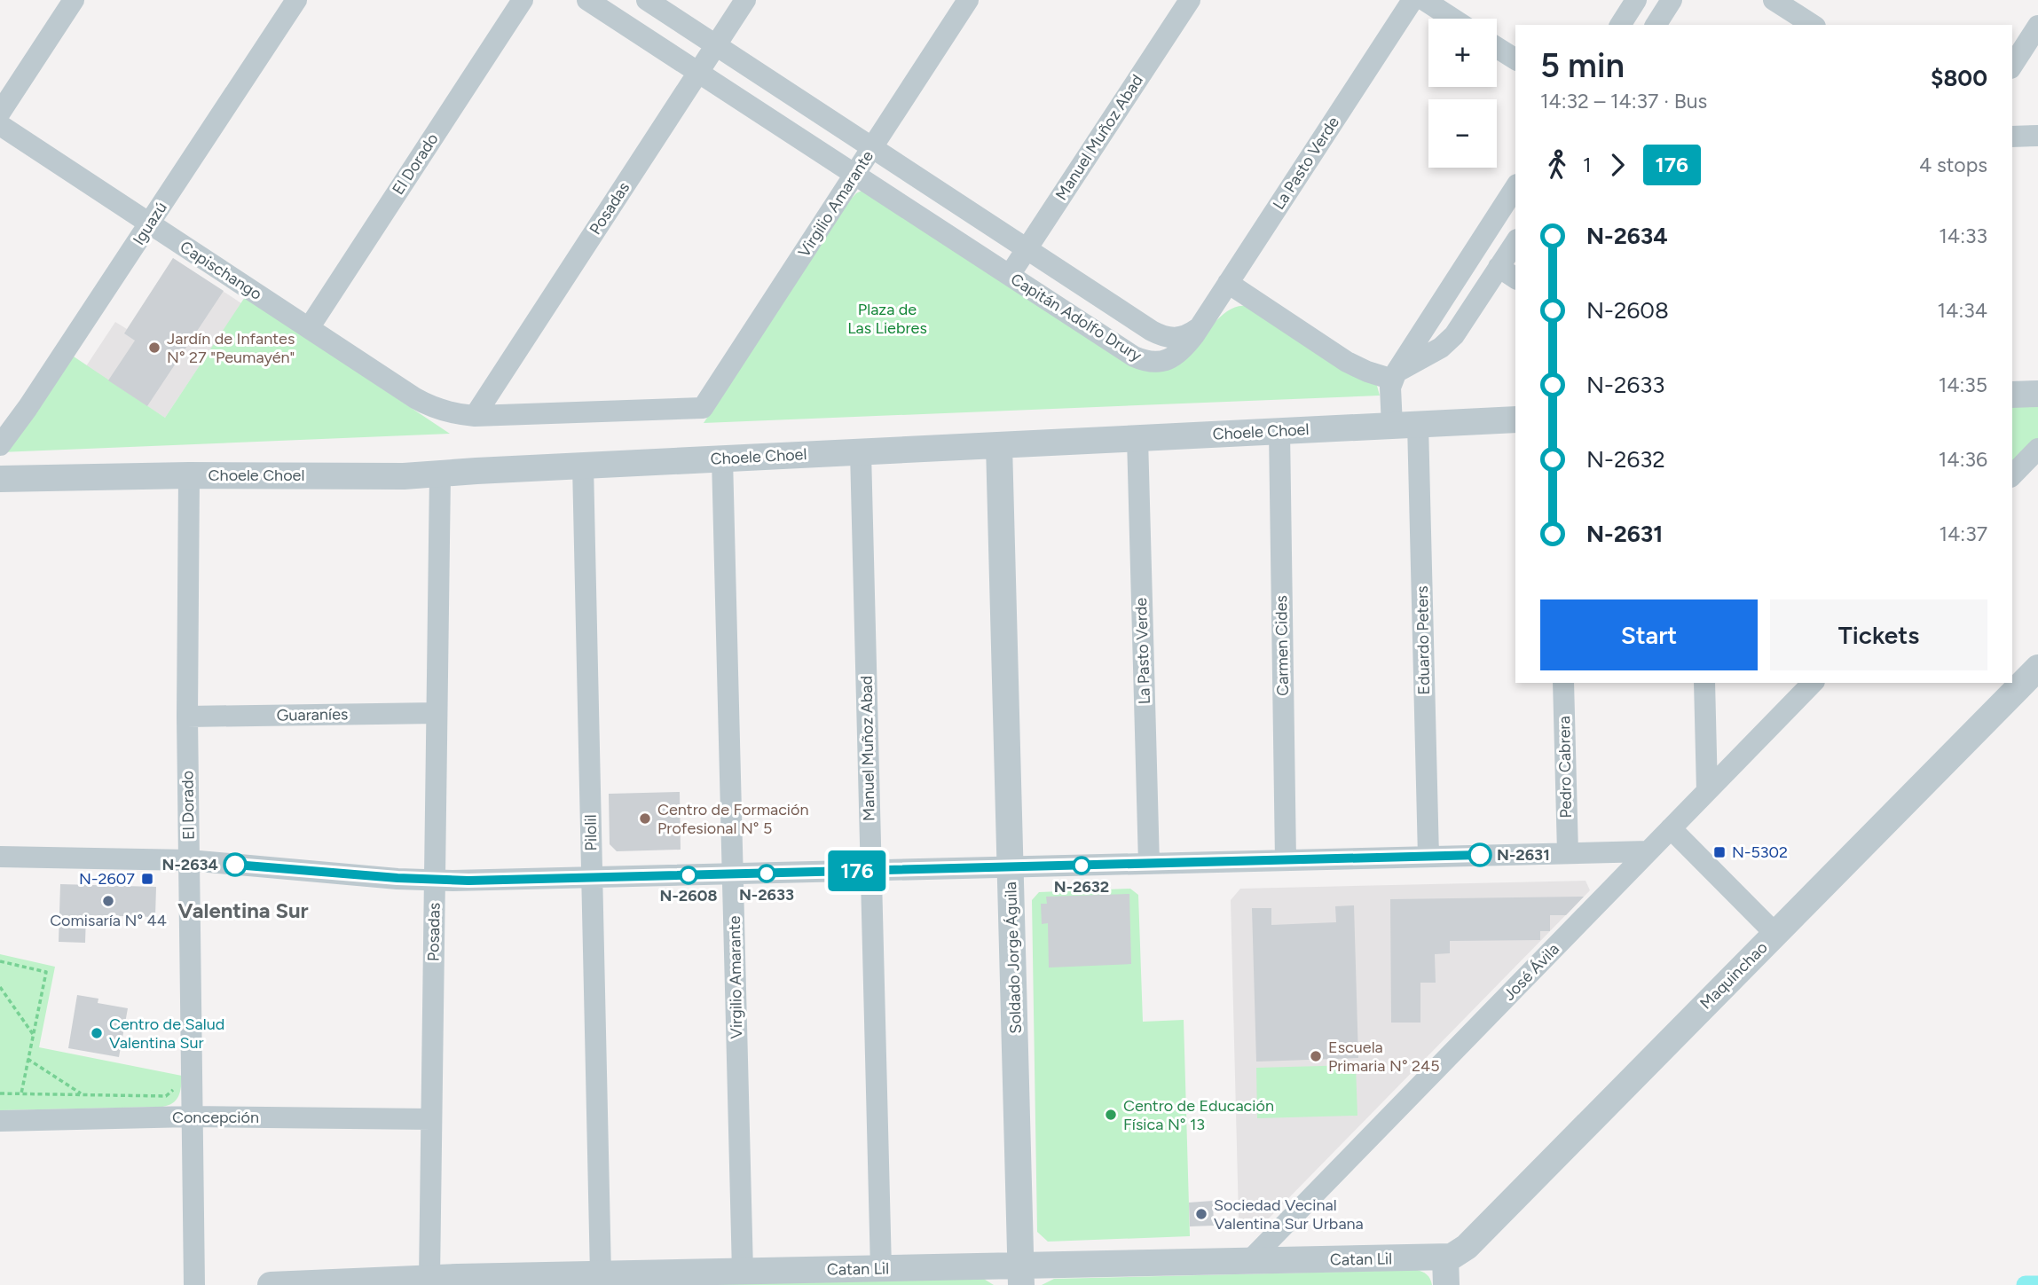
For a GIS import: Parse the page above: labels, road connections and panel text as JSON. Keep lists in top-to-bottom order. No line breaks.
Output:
{"streets":{"street":["Manuel Muñoz Abad","La Pasto Verde","El Dorado","Virgilio Amarante","Posadas","Iguazú","Capischango","Capitán Adolfo Drury","Choele Choel","Eduardo Peters","Carmen Cides","Guaraníes","Pedro Cabrera","Pilolil","Soldado Jorge Águila","José Ávila","Maquinchao","Concepción","Catan Lil"]},"crossings":[["Manuel Muñoz Abad","Capitán Adolfo Drury"],["Manuel Muñoz Abad","Choele Choel"],["Manuel Muñoz Abad","Catan Lil"],["La Pasto Verde","Capitán Adolfo Drury"],["La Pasto Verde","Choele Choel"],["El Dorado","Capischango"],["El Dorado","Choele Choel"],["El Dorado","Guaraníes"],["El Dorado","Concepción"],["Virgilio Amarante","Posadas"],["Virgilio Amarante","Capischango"],["Virgilio Amarante","Capitán Adolfo Drury"],["Virgilio Amarante","Choele Choel"],["Virgilio Amarante","Catan Lil"],["Posadas","Capischango"],["Posadas","Capitán Adolfo Drury"],["Posadas","Choele Choel"],["Posadas","Guaraníes"],["Posadas","Concepción"],["Posadas","Catan Lil"],["Iguazú","Capischango"],["Choele Choel","Eduardo Peters"],["Choele Choel","Carmen Cides"],["Choele Choel","Pilolil"],["Choele Choel","Soldado Jorge Águila"],["Pilolil","Catan Lil"],["Soldado Jorge Águila","Catan Lil"],["José Ávila","Catan Lil"],["Maquinchao","Catan Lil"]],"districts":["Valentina Sur"],"parks":["Plaza de Las Liebres"],"places":{"other":["Jardín de Infantes N° 27 \"Peumayén\"","Centro de Formación Profesional N° 5","N-2631","N-2634","N-2632","N-2633","N-2608","Comisaría N° 44","Centro de Salud Valentina Sur","Escuela Primaria N° 245","Centro de Educación Física N° 13","Sociedad Vecinal Valentina Sur Urbana"],"transit":["N-5302","N-2607"]},"lines":["bus line 176"],"page":{"on_map":"176","map_buttons":["+","−"],"heading":["5 min","14:32 – 14:37 · Bus","$800"],"legs":["1","176","4 stops"],"list":[{"name":"N-2634","value":"14:33"},{"name":"N-2608","value":"14:34"},{"name":"N-2633","value":"14:35"},{"name":"N-2632","value":"14:36"},{"name":"N-2631","value":"14:37"}],"buttons":["Start","Tickets"]}}
